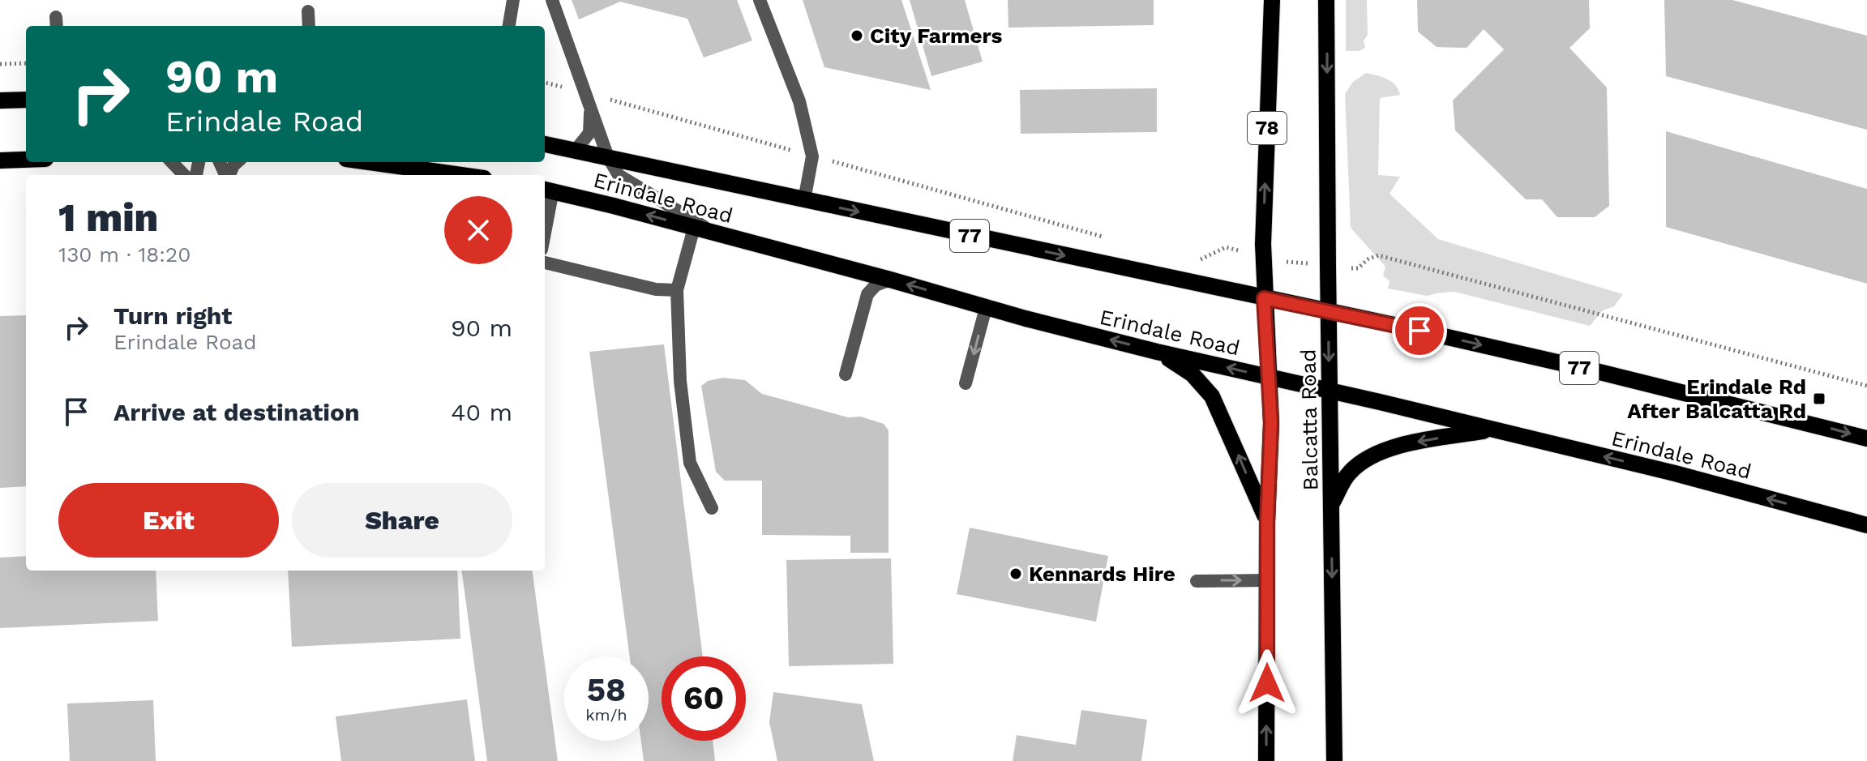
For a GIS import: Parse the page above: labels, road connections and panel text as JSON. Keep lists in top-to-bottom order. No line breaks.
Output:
{"streets":{"main road":["78","Erindale Road","77","Balcatta Road"]},"crossings":[["Erindale Road","Balcatta Road"]],"places":{"other":["City Farmers","Kennards Hire"],"transit":["Erindale Rd After Balcatta Rd"]},"page":{"turn":["90 m","Erindale Road"],"heading":["1 min","130 m · 18:20"],"list":[{"name":"Turn right","note":"Erindale Road","value":"90 m"},{"name":"Arrive at destination","value":"40 m"}],"buttons":["Exit","Share"],"speed":"58 km/h","limit":"60"}}
